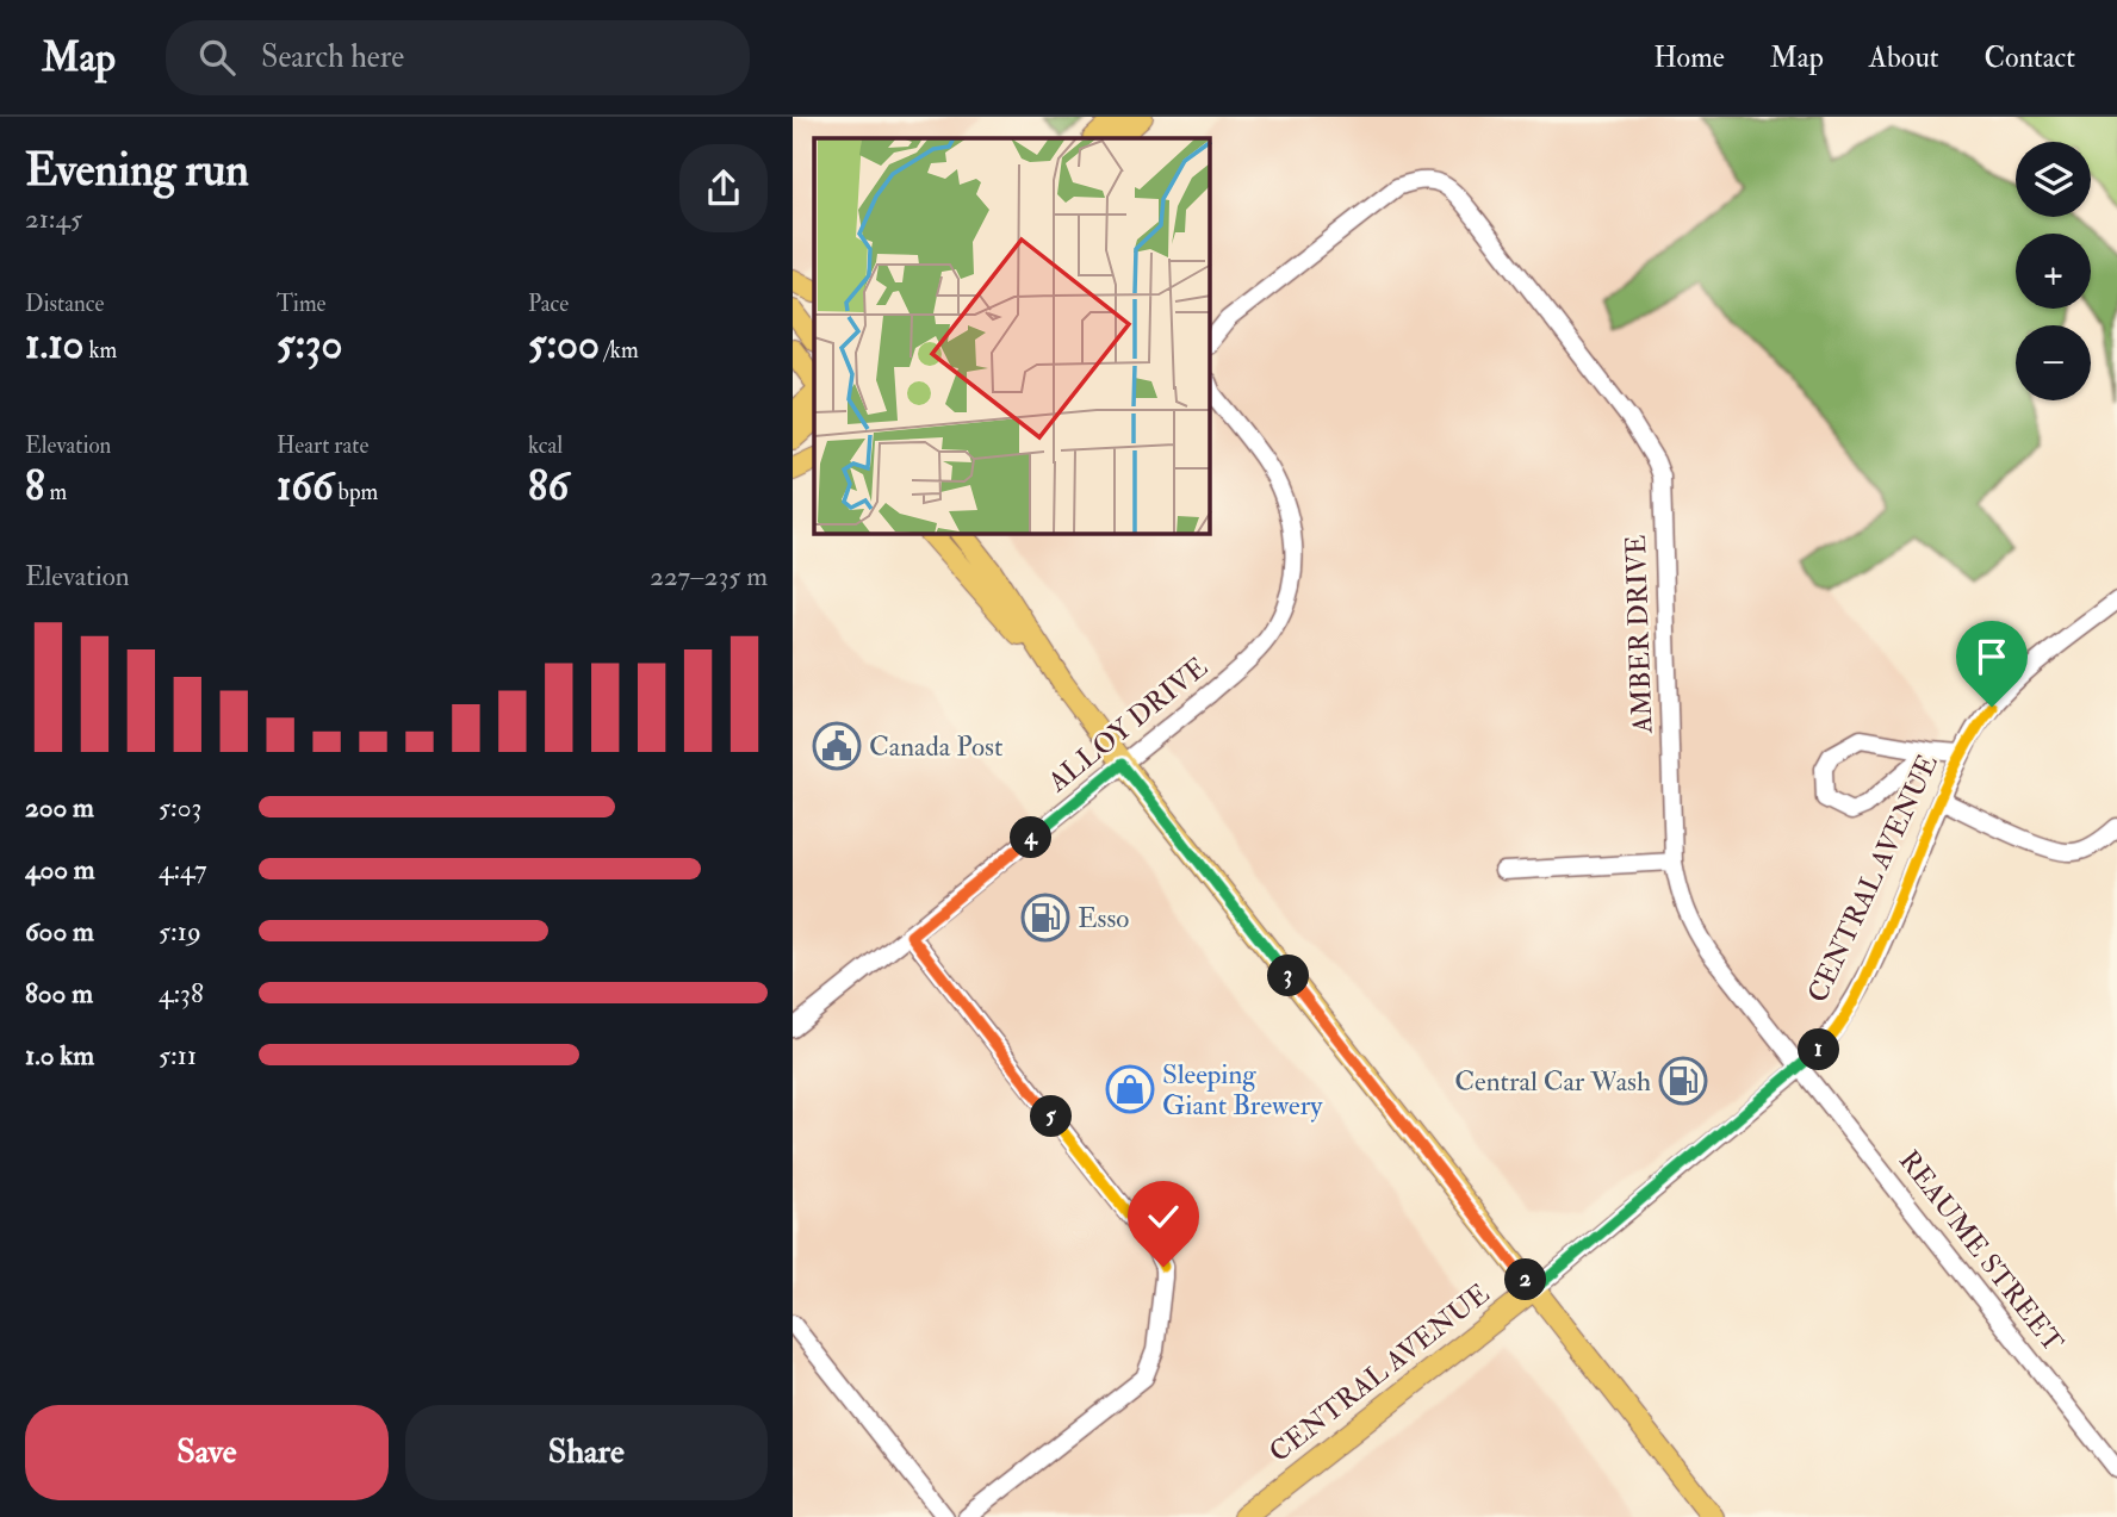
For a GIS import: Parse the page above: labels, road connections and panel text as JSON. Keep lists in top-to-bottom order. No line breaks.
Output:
{"streets":{"main road":["CENTRAL AVENUE"],"street":["AMBER DRIVE","ALLOY DRIVE","REAUME STREET"]},"crossings":[["AMBER DRIVE","CENTRAL AVENUE"],["AMBER DRIVE","REAUME STREET"],["CENTRAL AVENUE","REAUME STREET"]],"places":{"public building":["Canada Post"],"fuel station":["Esso","Central Car Wash"],"shop":["Sleeping Giant Brewery"]},"page":{"header":"Map","search":"Search here","nav":["Home","Map","About","Contact"],"heading":["Evening run","21:45"],"map_buttons":["+","−"],"stats":[["Distance","1.10 km"],["Time","5:30"],["Pace","5:00 /km"],["Elevation","8 m"],["Heart rate","166 bpm"],["kcal","86"]],"chart":["Elevation","227–235 m"],"list":[{"name":"200 m","note":"5:03"},{"name":"400 m","note":"4:47"},{"name":"600 m","note":"5:19"},{"name":"800 m","note":"4:38"},{"name":"1.0 km","note":"5:11"}],"pins":["4","3","1","5","2"],"buttons":["Save","Share"]}}
